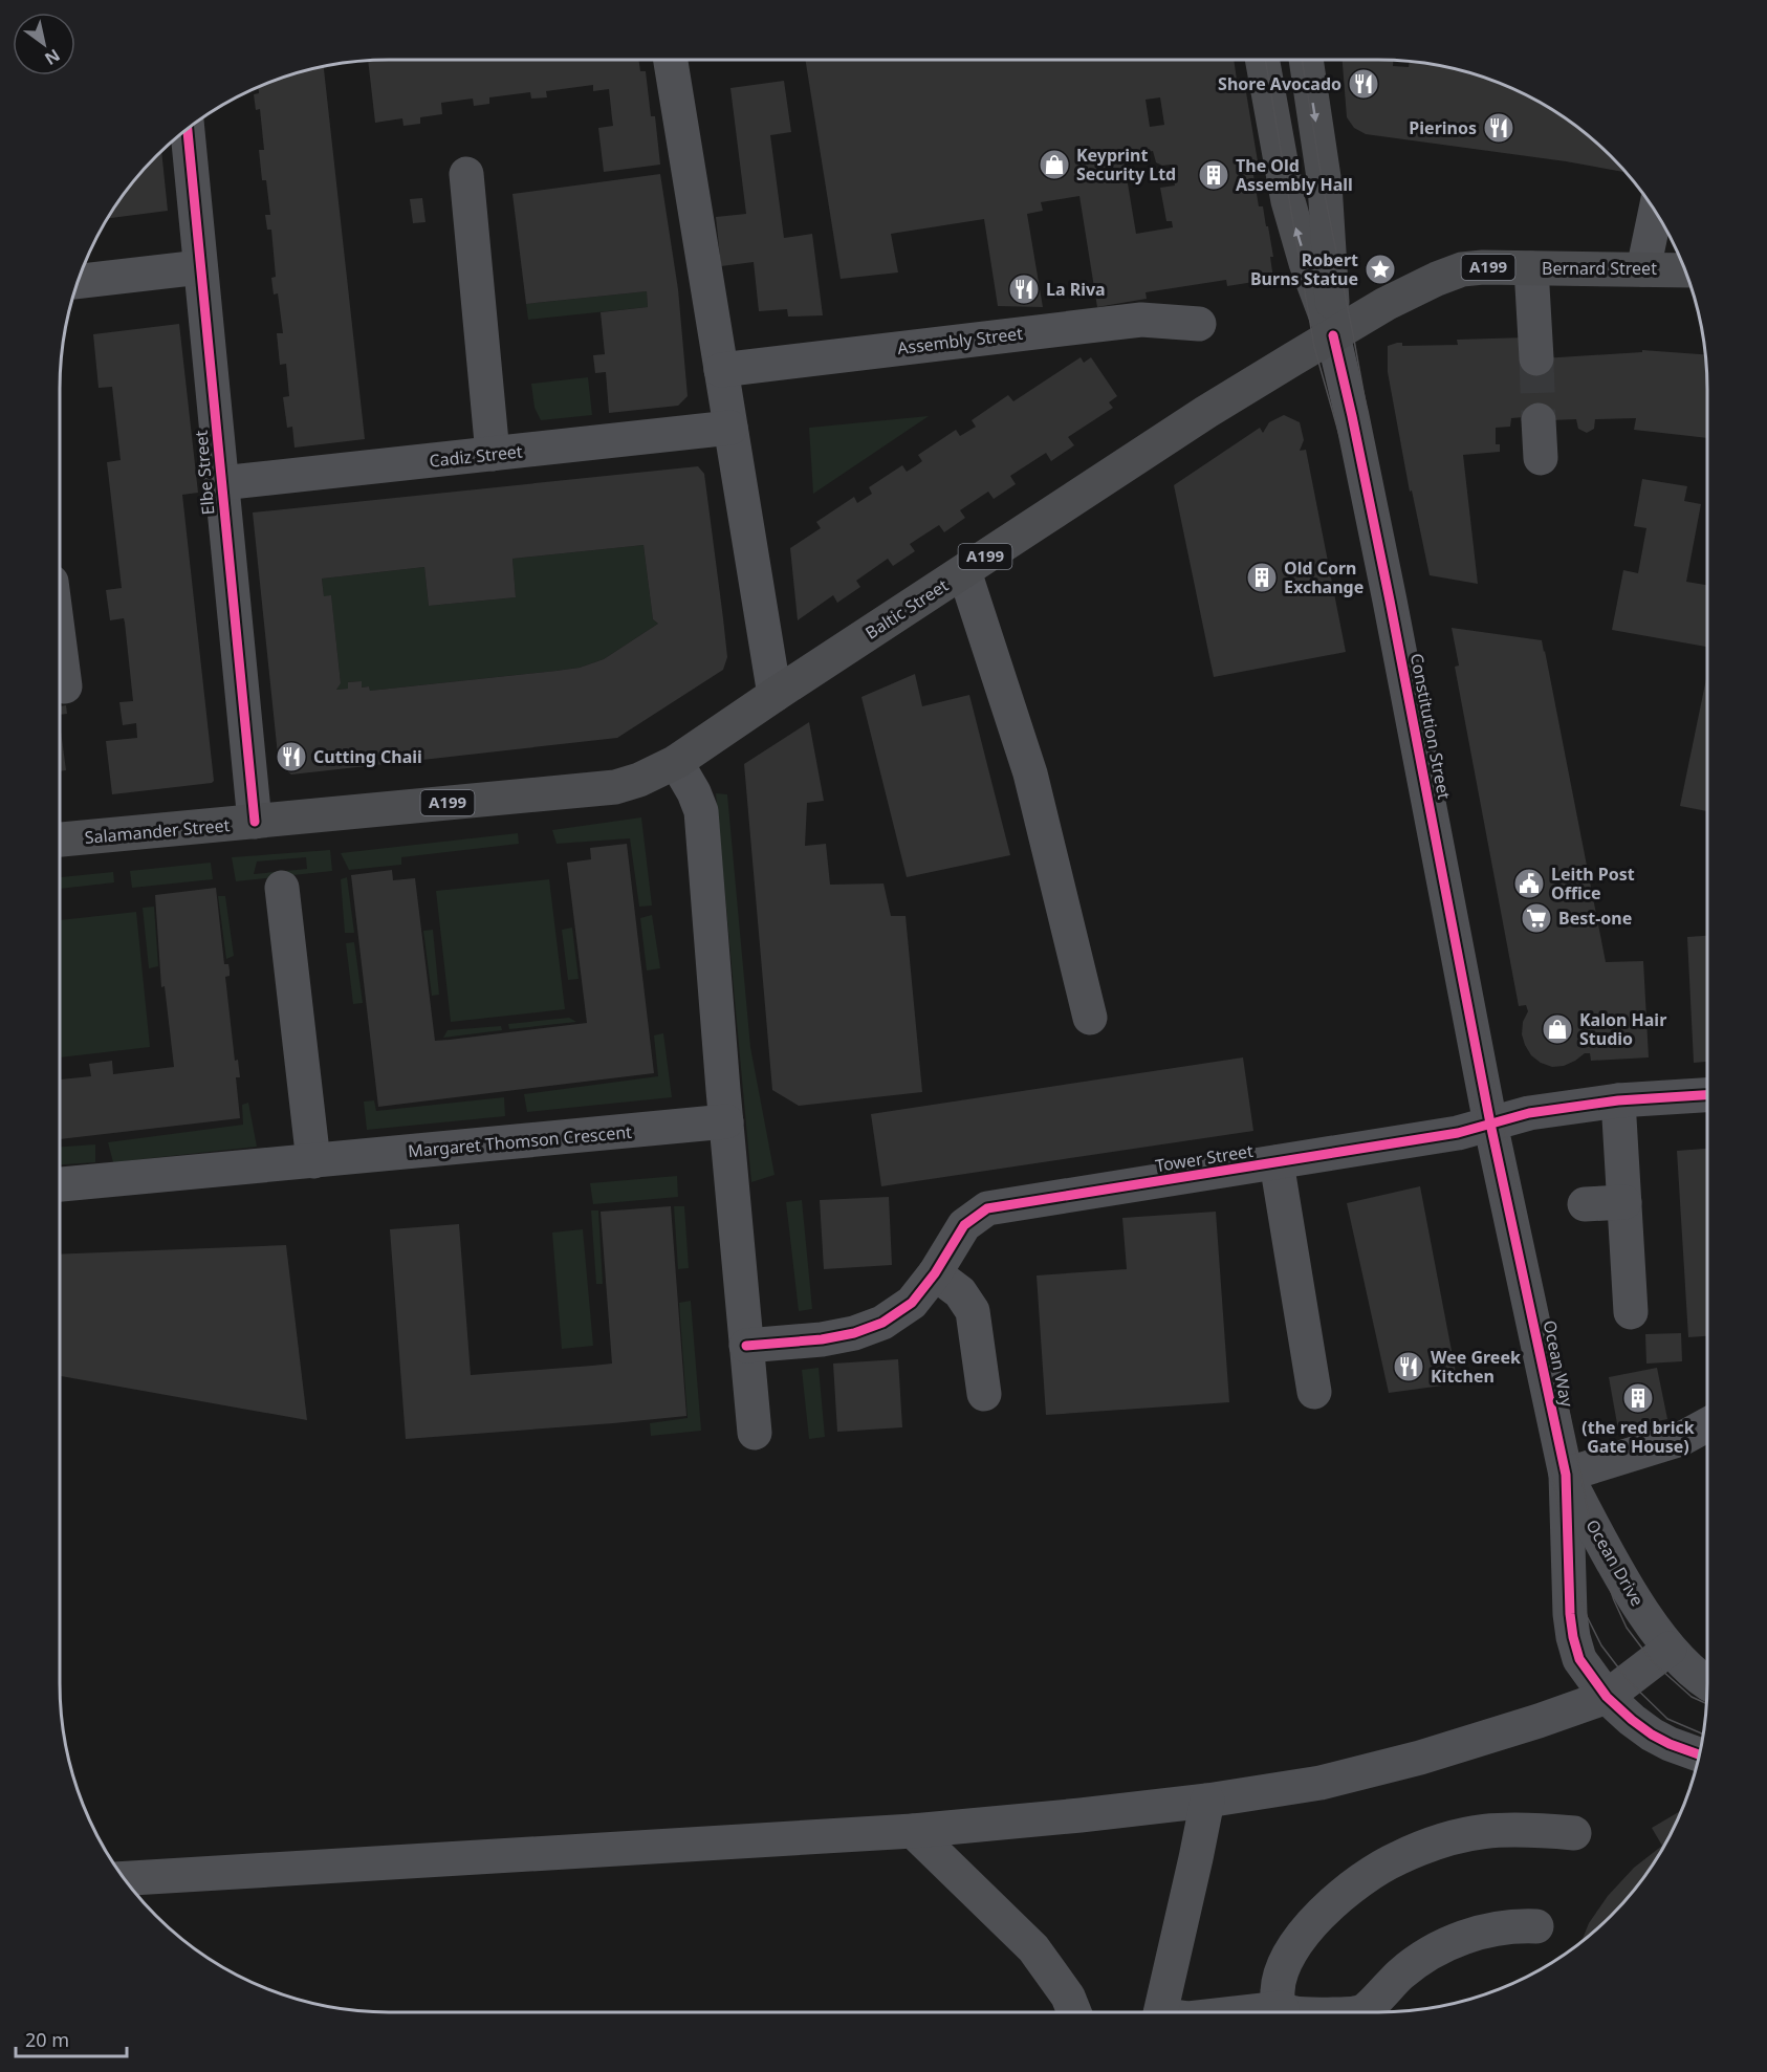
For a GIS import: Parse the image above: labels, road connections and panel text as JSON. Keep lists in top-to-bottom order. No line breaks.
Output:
{"streets":{"main road":["A199","Bernard Street","Baltic Street","Constitution Street","Salamander Street"],"street":["Assembly Street","Cadiz Street","Elbe Street","Margaret Thomson Crescent","Tower Street","Ocean Way","Ocean Drive"]},"crossings":[["Bernard Street","Baltic Street"],["Bernard Street","Constitution Street"],["Cadiz Street","Elbe Street"],["Elbe Street","Salamander Street"],["Baltic Street","Constitution Street"],["Baltic Street","Salamander Street"],["Constitution Street","Tower Street"],["Constitution Street","Ocean Way"],["Tower Street","Ocean Way"],["Ocean Way","Ocean Drive"]],"places":{"restaurant":["Shore Avocado","Pierinos","La Riva","Cutting Chaii","Wee Greek Kitchen"],"shop":["Keyprint Security Ltd","Kalon Hair Studio"],"building":["The Old Assembly Hall","Old Corn Exchange","(the red brick Gate House)"],"place":["Robert Burns Statue"],"public building":["Leith Post Office"],"supermarket":["Best-one"]},"scale_bar":"20 m","north":"bottom right"}
